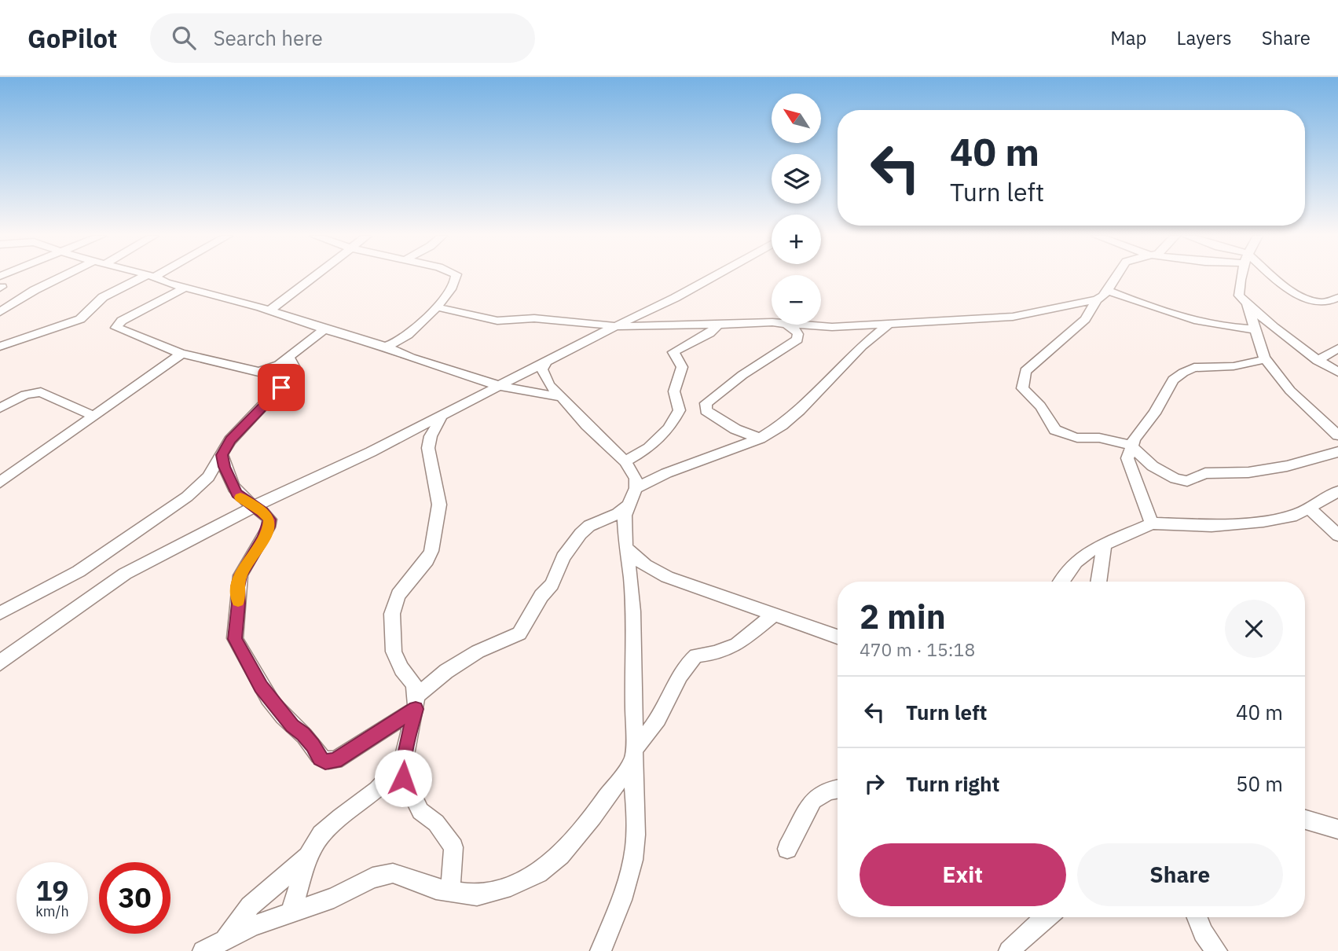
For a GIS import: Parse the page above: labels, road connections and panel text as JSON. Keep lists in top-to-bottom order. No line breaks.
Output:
{"north":"top left","page":{"header":"GoPilot","search":"Search here","nav":["Map","Layers","Share"],"map_buttons":["+","−"],"turn":["40 m","Turn left"],"heading":["2 min","470 m · 15:18"],"list":[{"name":"Turn left","value":"40 m"},{"name":"Turn right","value":"50 m"}],"buttons":["Exit","Share"],"speed":"19 km/h","limit":"30"}}
